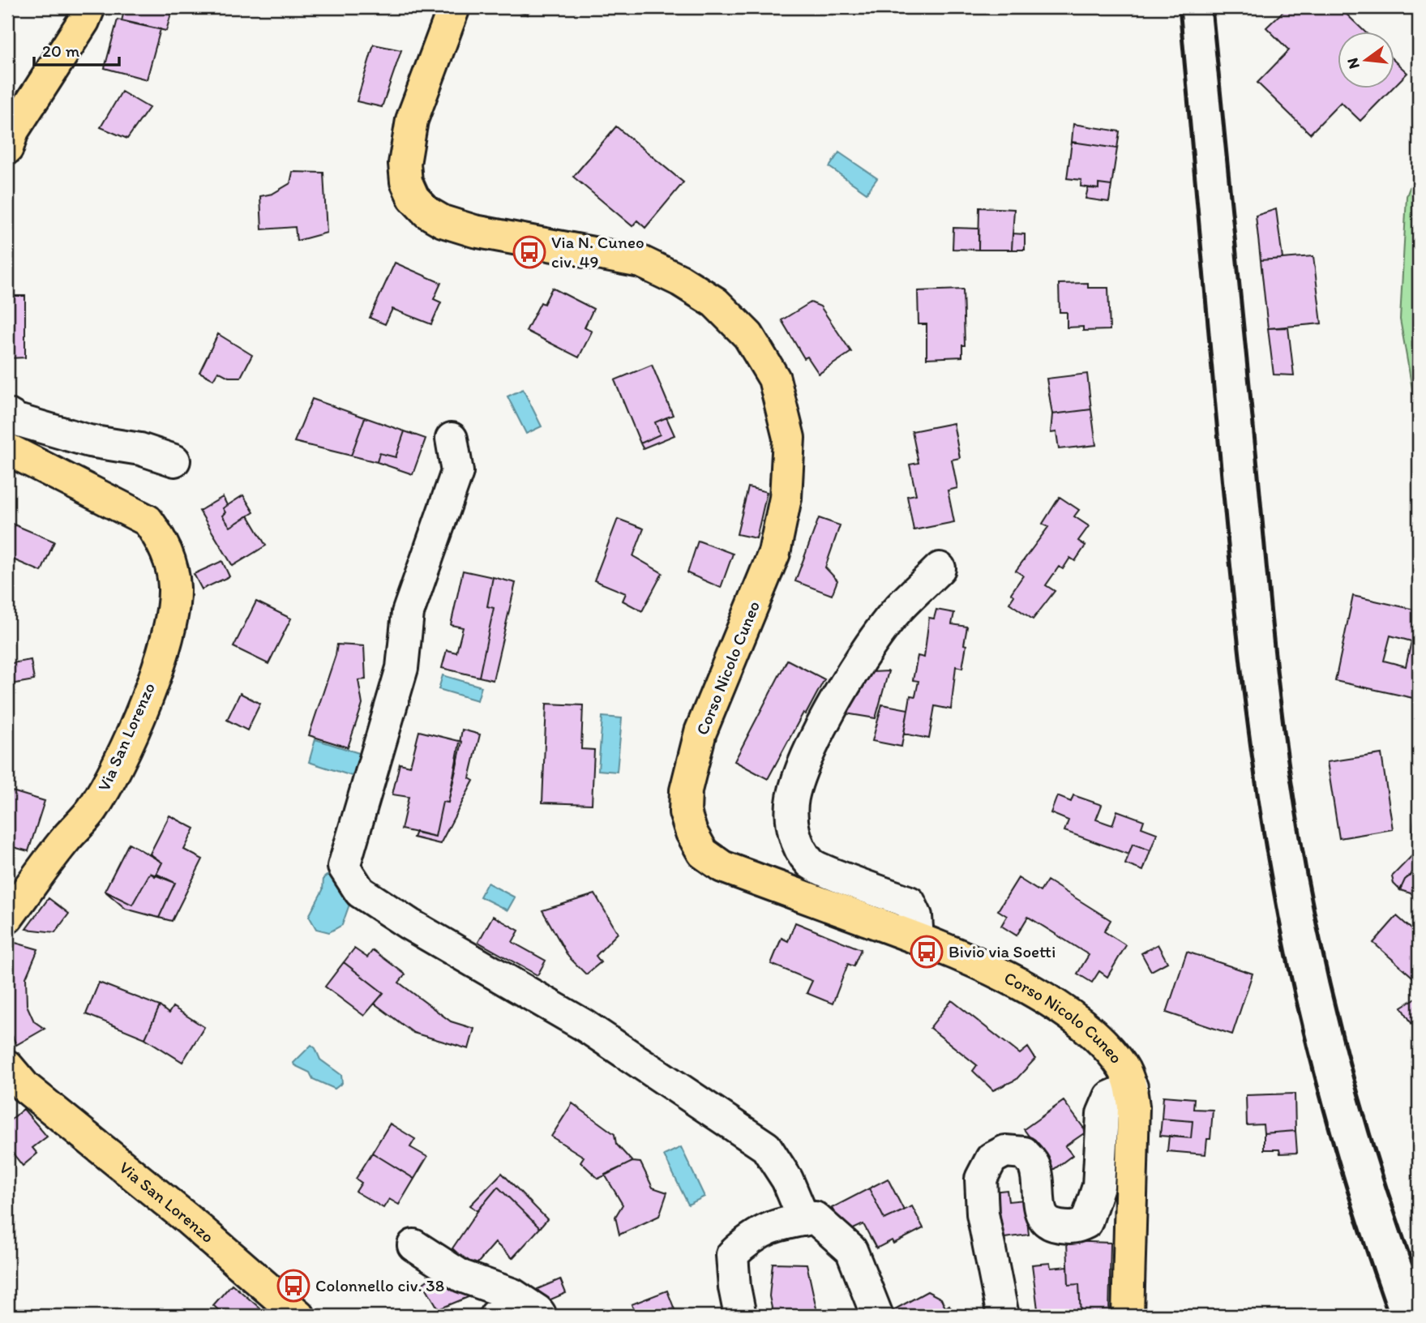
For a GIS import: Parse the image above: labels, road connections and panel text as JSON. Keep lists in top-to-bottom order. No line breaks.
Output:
{"streets":{"main road":["Corso Nicolo Cuneo","Via San Lorenzo"]},"places":{"bus stop":["Via N. Cuneo civ. 49","Bivio via Soetti","Colonnello civ. 38"]},"scale_bar":"20 m","north":"left"}
